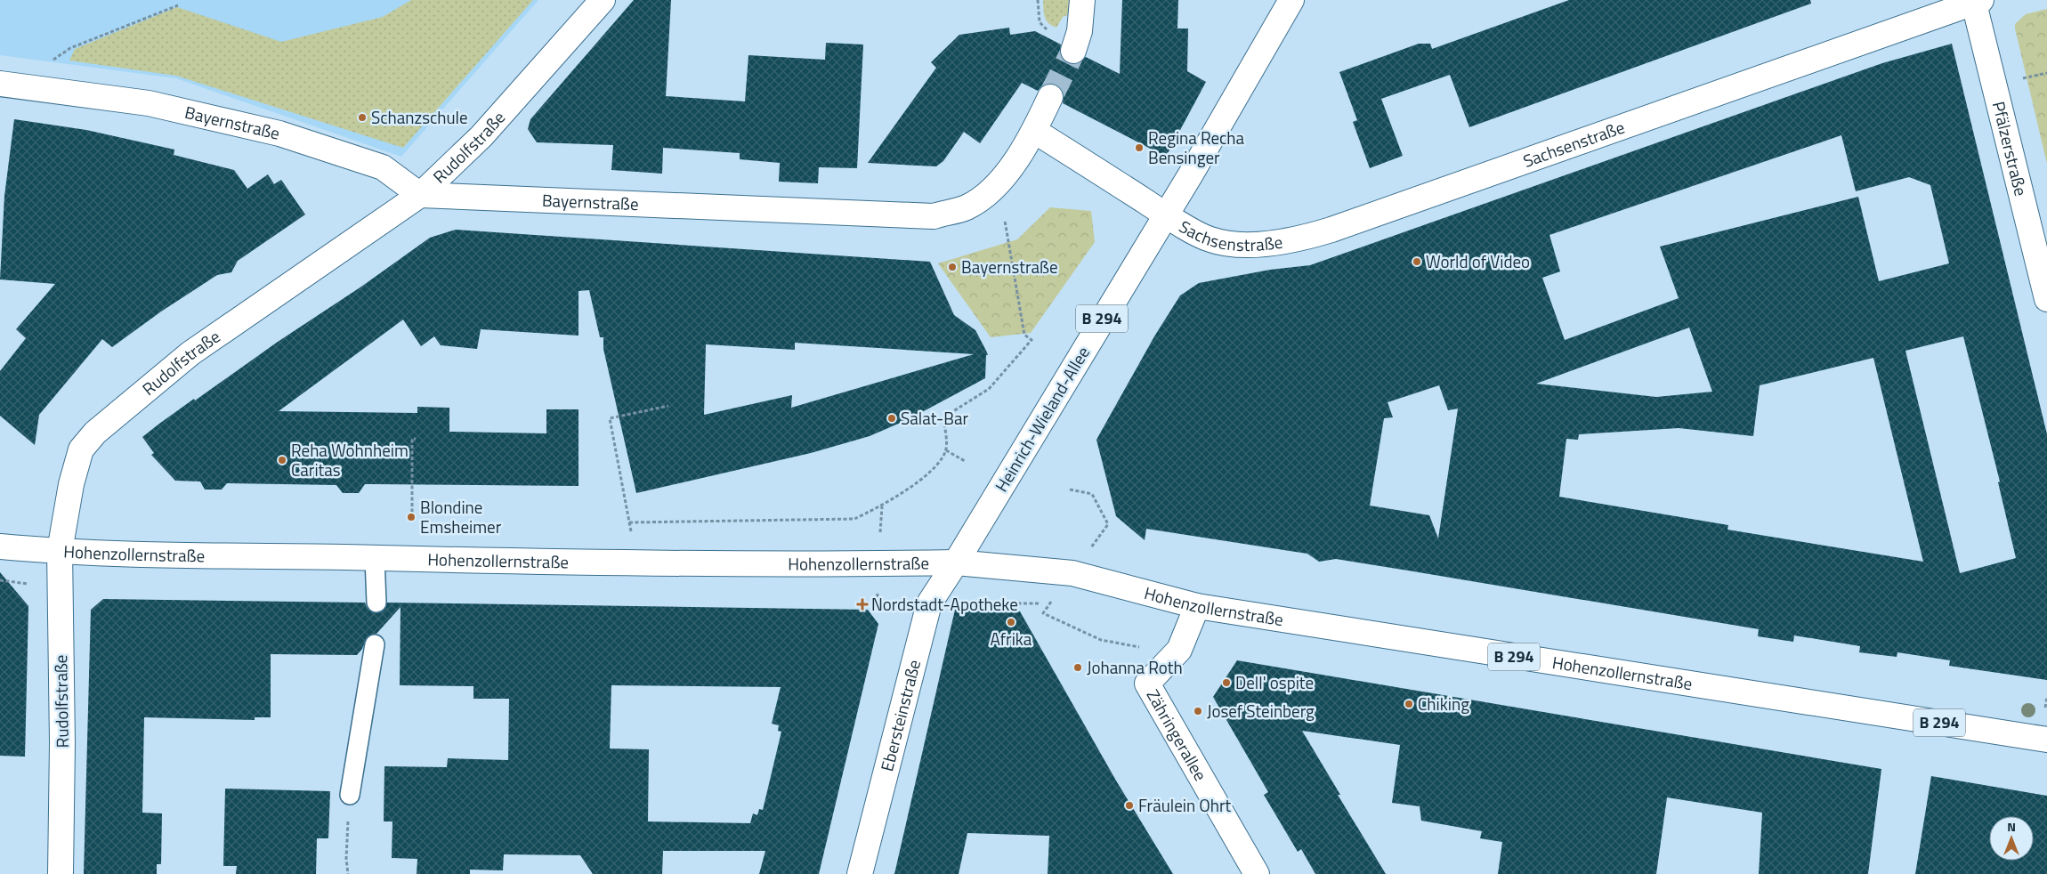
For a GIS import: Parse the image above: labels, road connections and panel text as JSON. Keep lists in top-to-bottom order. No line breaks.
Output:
{"streets":{"street":["Bayernstraße","Sachsenstraße","Rudolfstraße","Pfälzerstraße","B 294","Heinrich-Wieland-Allee","Hohenzollernstraße","Ebersteinstraße","Zähringerallee"]},"crossings":[["Bayernstraße","Rudolfstraße"],["Sachsenstraße","Pfälzerstraße"],["Sachsenstraße","Heinrich-Wieland-Allee"],["Rudolfstraße","Hohenzollernstraße"],["Heinrich-Wieland-Allee","Hohenzollernstraße"],["Heinrich-Wieland-Allee","Ebersteinstraße"],["Hohenzollernstraße","Ebersteinstraße"],["Hohenzollernstraße","Zähringerallee"]],"places":{"other":["Schanzschule","Regina Recha Bensinger","World of Video","Bayernstraße","Salat-Bar","Reha Wohnheim Caritas","Blondine Emsheimer","Afrika","Johanna Roth","Dell' ospite","Chiking","Josef Steinberg","Fräulein Ohrt"],"health":["Nordstadt-Apotheke"]},"north":"top"}
